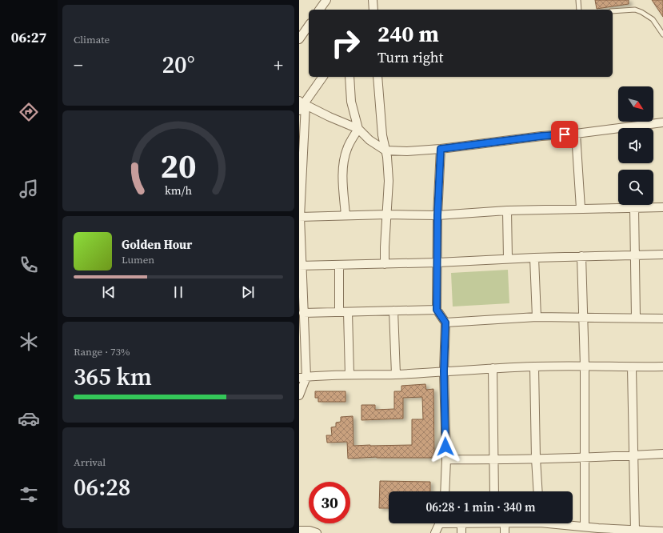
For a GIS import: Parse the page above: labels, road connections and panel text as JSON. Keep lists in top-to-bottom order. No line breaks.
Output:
{"north":"bottom right","page":{"tabs":"06:27","tile":["Climate",["Range · 73%","365 km"],["Arrival","06:28"]],"turn":["240 m","Turn right"],"heat":["−","20°","+"],"song":["Golden Hour","Lumen"],"limit":"30","trip":"06:28 · 1 min · 340 m","gauge":["20","km/h"]}}
